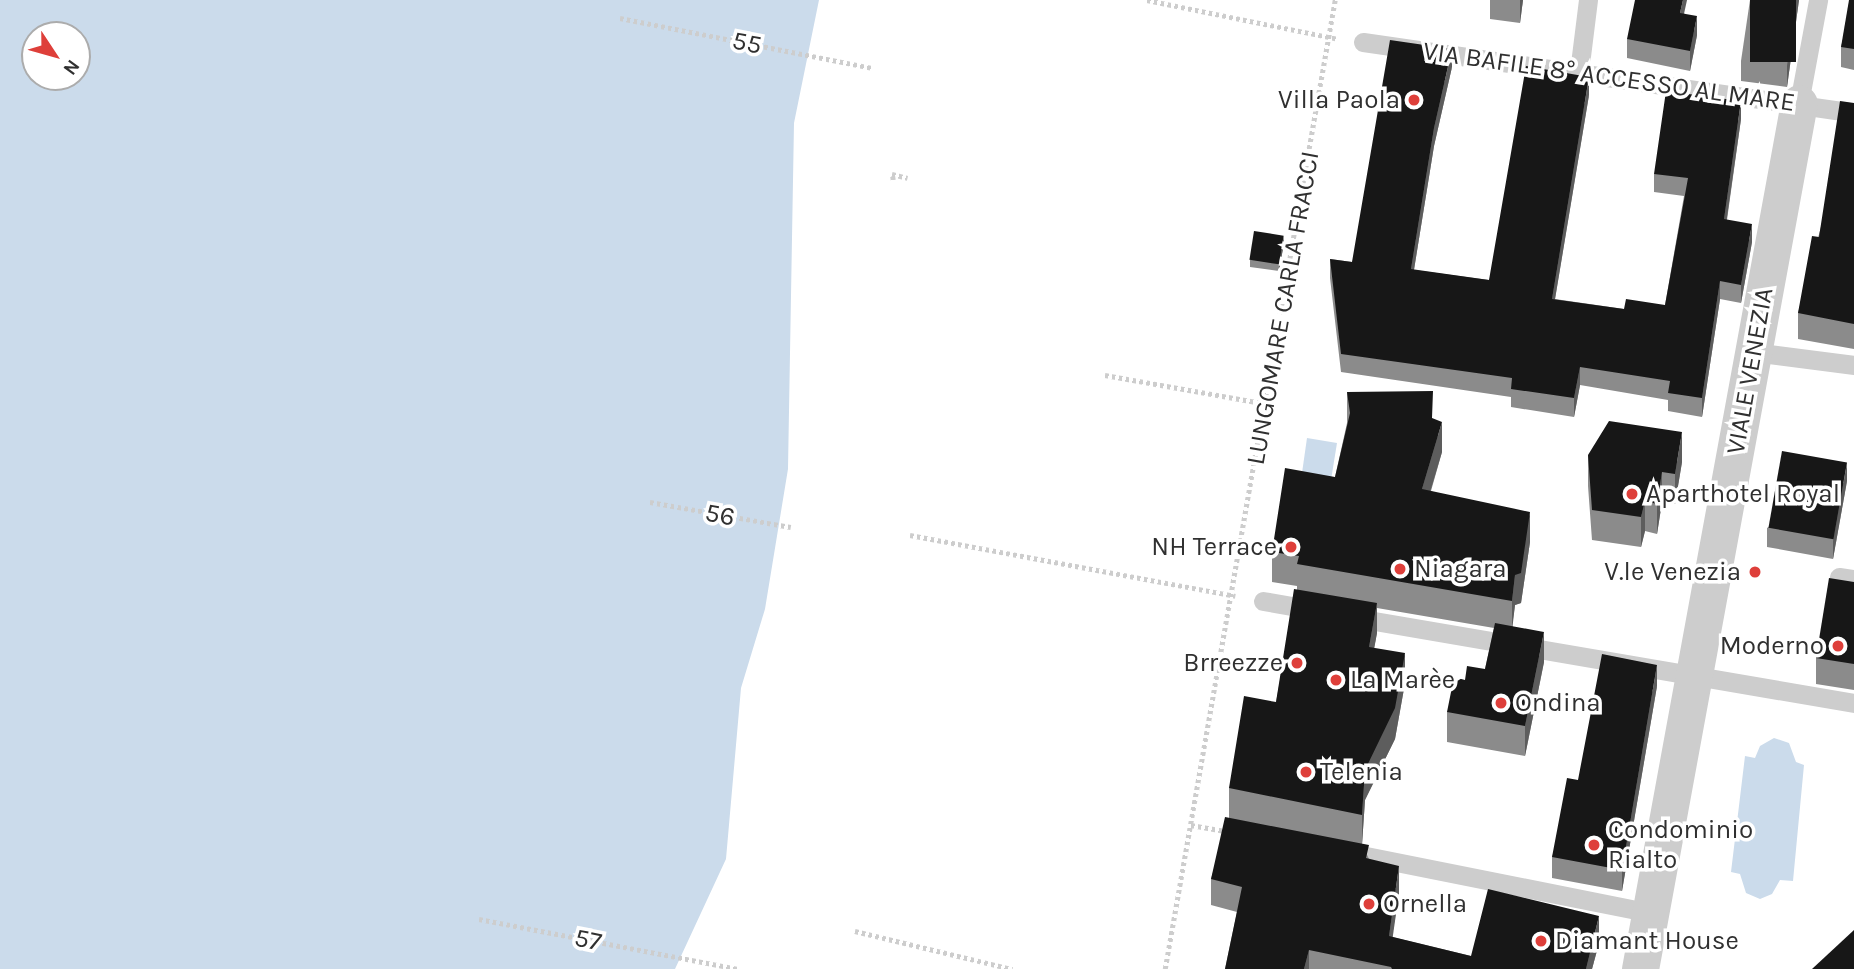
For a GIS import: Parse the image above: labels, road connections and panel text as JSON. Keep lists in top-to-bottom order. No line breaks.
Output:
{"streets":{"street":["VIALE VENEZIA"],"lane":["VIA BAFILE 8° ACCESSO AL MARE"],"path":["55","LUNGOMARE CARLA FRACCI","56","57"]},"crossings":[["VIA BAFILE 8° ACCESSO AL MARE","VIALE VENEZIA"]],"places":["Villa Paola","Aparthotel Royal","NH Terrace","Niagara","V.le Venezia","Moderno","Brreezze","La Marèe","Ondina","Telenia","Condominio Rialto","Ornella","Diamant House"],"north":"bottom right"}
